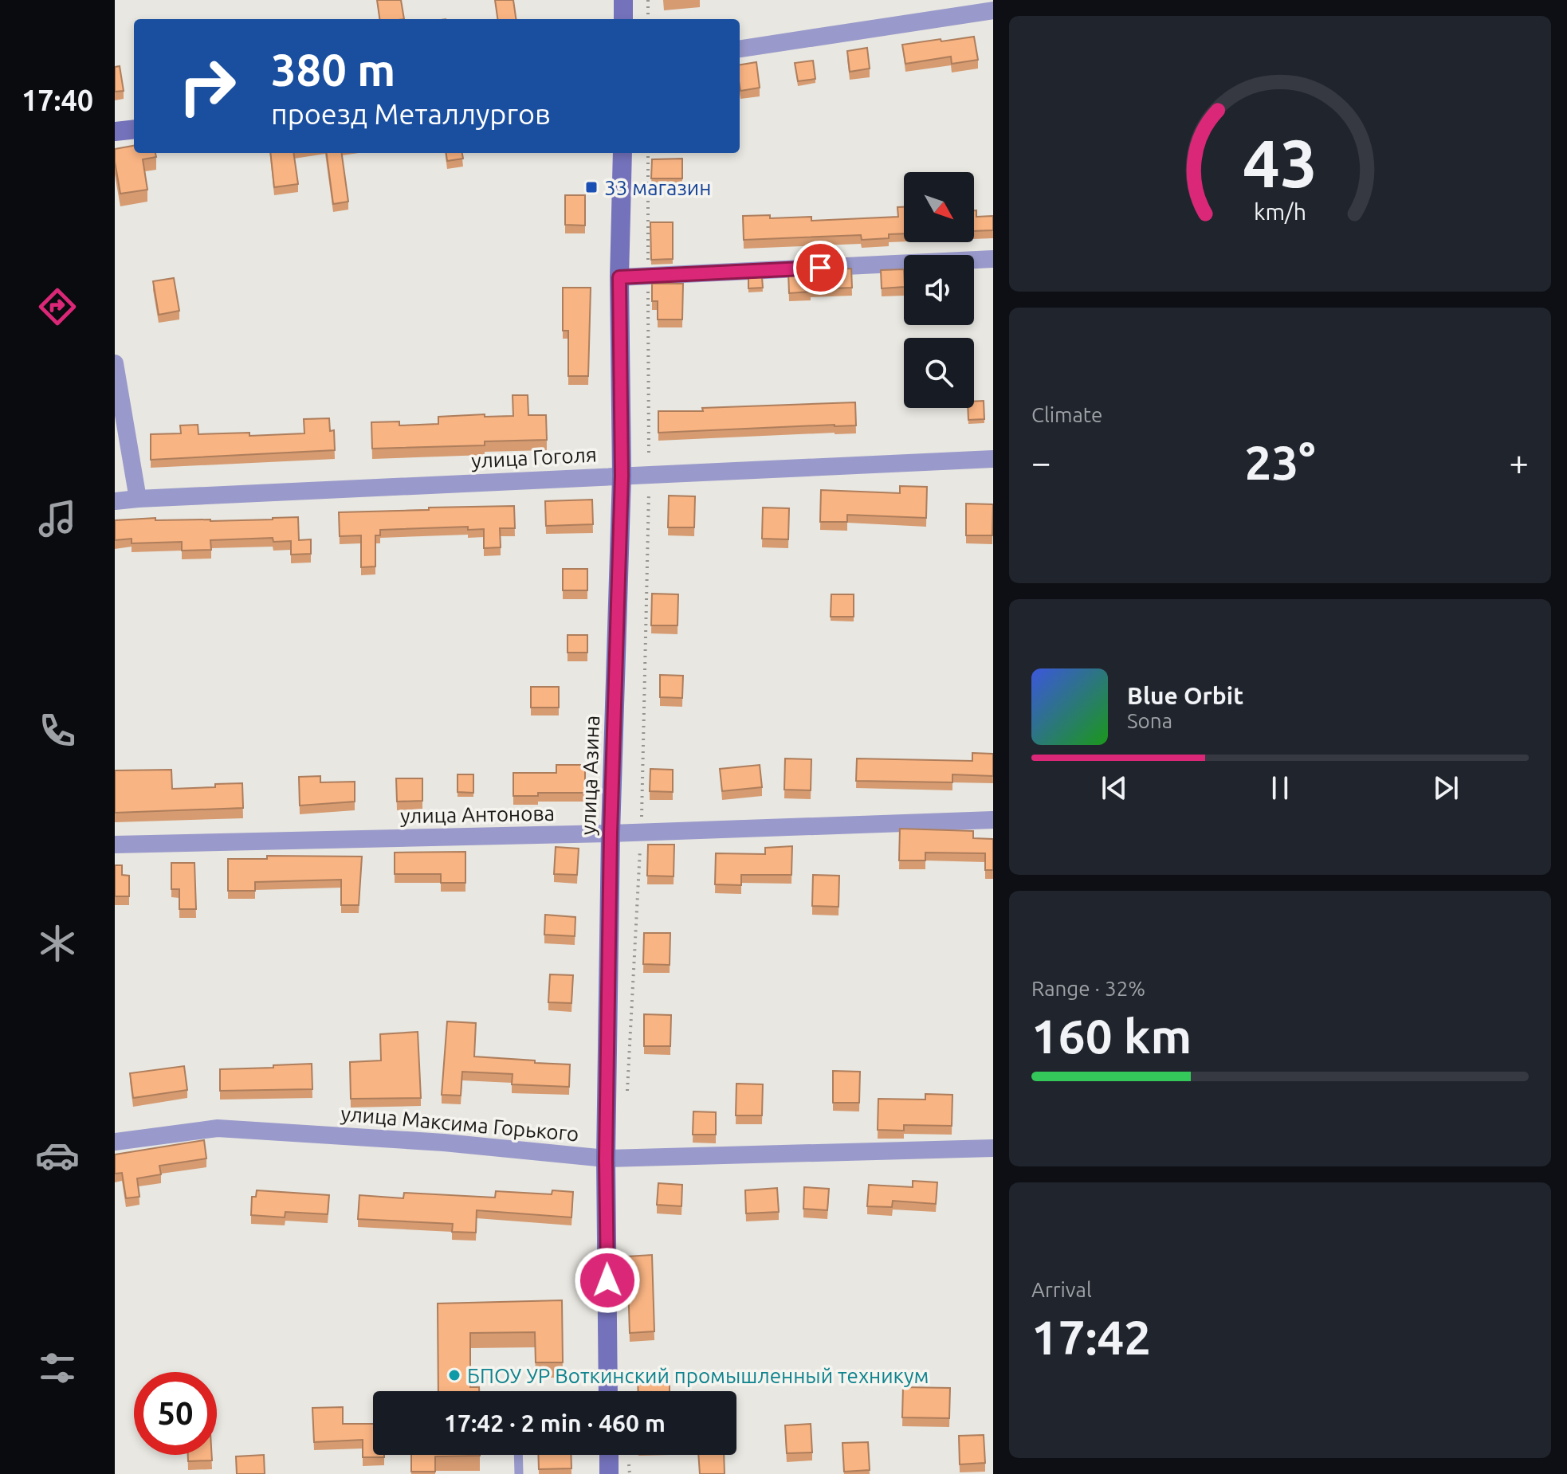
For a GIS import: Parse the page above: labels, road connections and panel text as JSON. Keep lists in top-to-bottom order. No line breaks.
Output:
{"streets":{"main road":["улица Азина"],"street":["улица Гоголя","улица Антонова","улица Максима Горького"]},"crossings":[["улица Гоголя","улица Азина"],["улица Азина","улица Антонова"],["улица Азина","улица Максима Горького"]],"places":{"transit":["33 магазин"],"other":["БПОУ УР Воткинский промышленный техникум"]},"north":"bottom right","page":{"tabs":"17:40","turn":["380 m","проезд Металлургов"],"tile":["Climate",["Range · 32%","160 km"],["Arrival","17:42"]],"heat":["−","23°","+"],"song":["Blue Orbit","Sona"],"limit":"50","trip":"17:42 · 2 min · 460 m","gauge":["43","km/h"]}}
